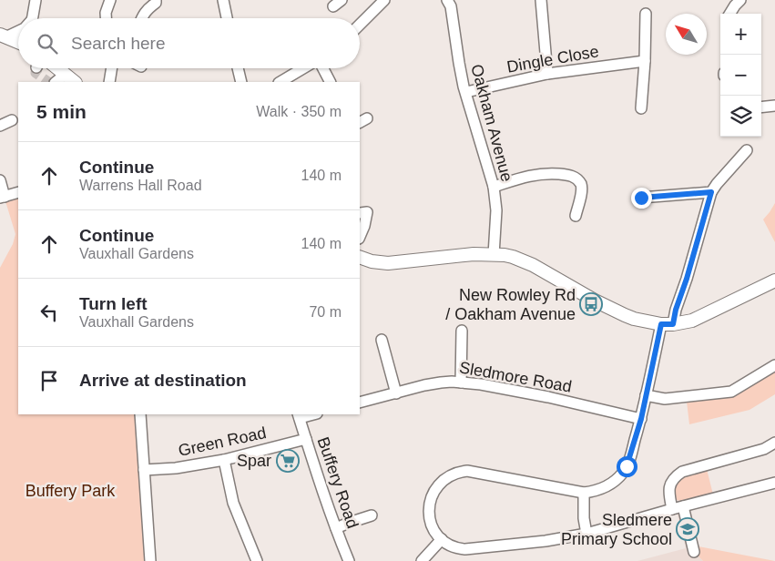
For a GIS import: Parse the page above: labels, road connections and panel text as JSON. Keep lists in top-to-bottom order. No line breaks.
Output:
{"streets":{"street":["Dingle Close","Oakham Avenue","Sledmore Road","Green Road","Buffery Road"]},"crossings":[["Dingle Close","Oakham Avenue"],["Green Road","Buffery Road"]],"parks":["Buffery Park"],"places":{"bus stop":["New Rowley Rd / Oakham Avenue"],"supermarket":["Spar"],"school or university":["Sledmere Primary School"]},"north":"top left","page":{"map_buttons":["+","−"],"search":"Search here","heading":["5 min","Walk · 350 m"],"list":[["Continue","Warrens Hall Road","140 m"],["Continue","Vauxhall Gardens","140 m"],["Turn left","Vauxhall Gardens","70 m"],"Arrive at destination"]}}
